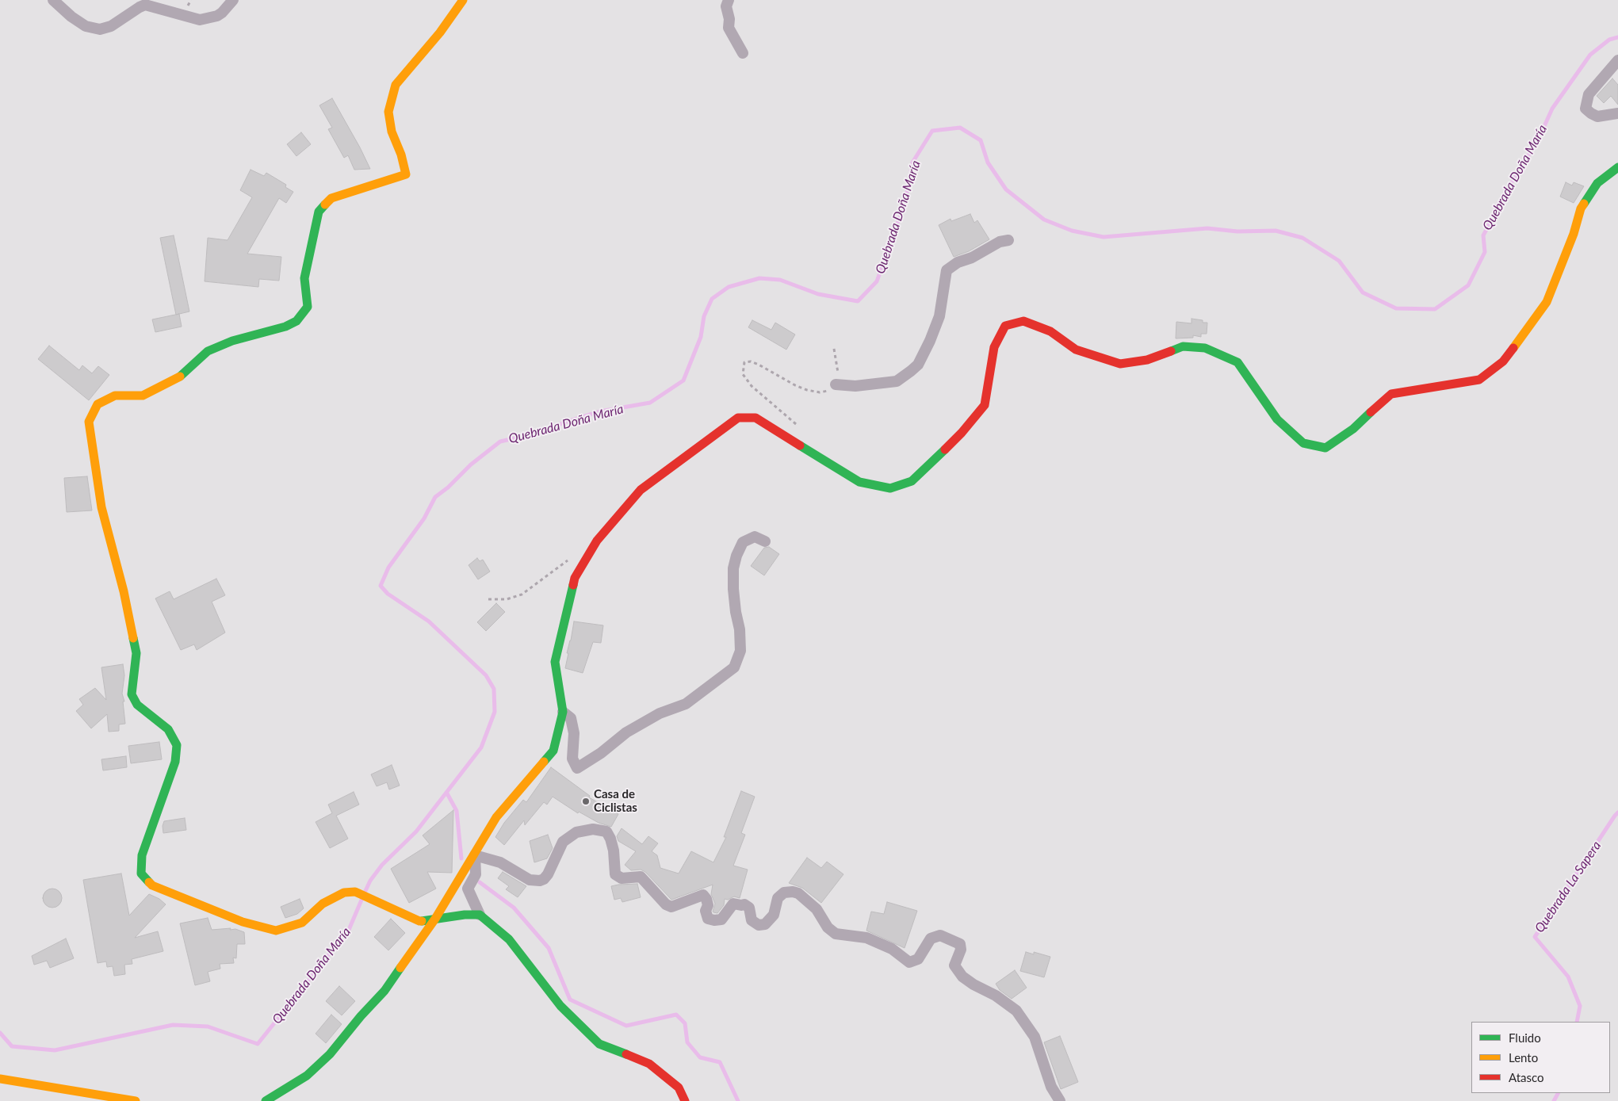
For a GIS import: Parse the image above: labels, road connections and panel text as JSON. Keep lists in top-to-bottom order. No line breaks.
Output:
{"water":["Quebrada Doña María","Quebrada La Sapera"],"places":["Casa de Ciclistas"],"legend":["Fluido","Lento","Atasco"]}
